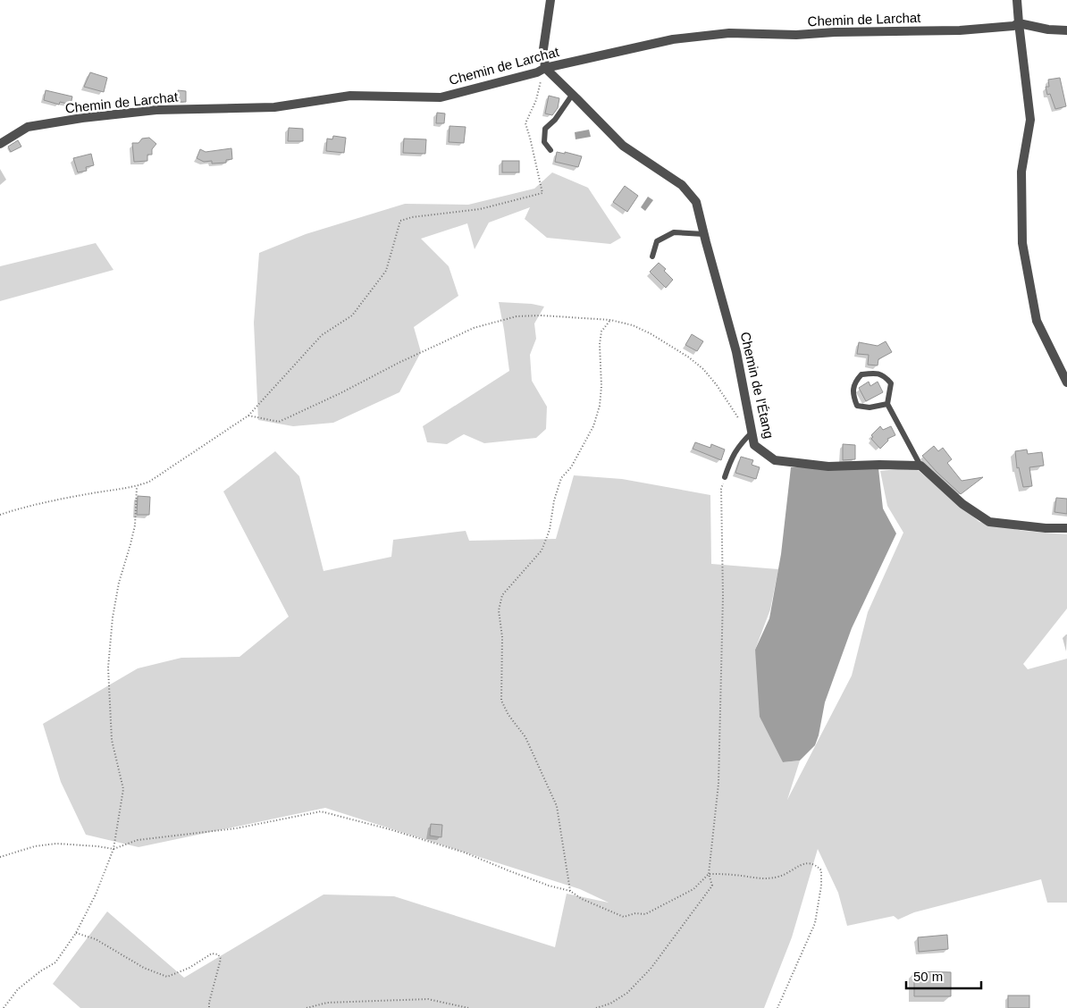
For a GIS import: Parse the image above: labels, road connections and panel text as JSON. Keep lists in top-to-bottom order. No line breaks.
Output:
{"streets":{"street":["Chemin de Larchat","Chemin de l'Étang"]},"crossings":[["Chemin de Larchat","Chemin de l'Étang"]],"scale_bar":"50 m"}
